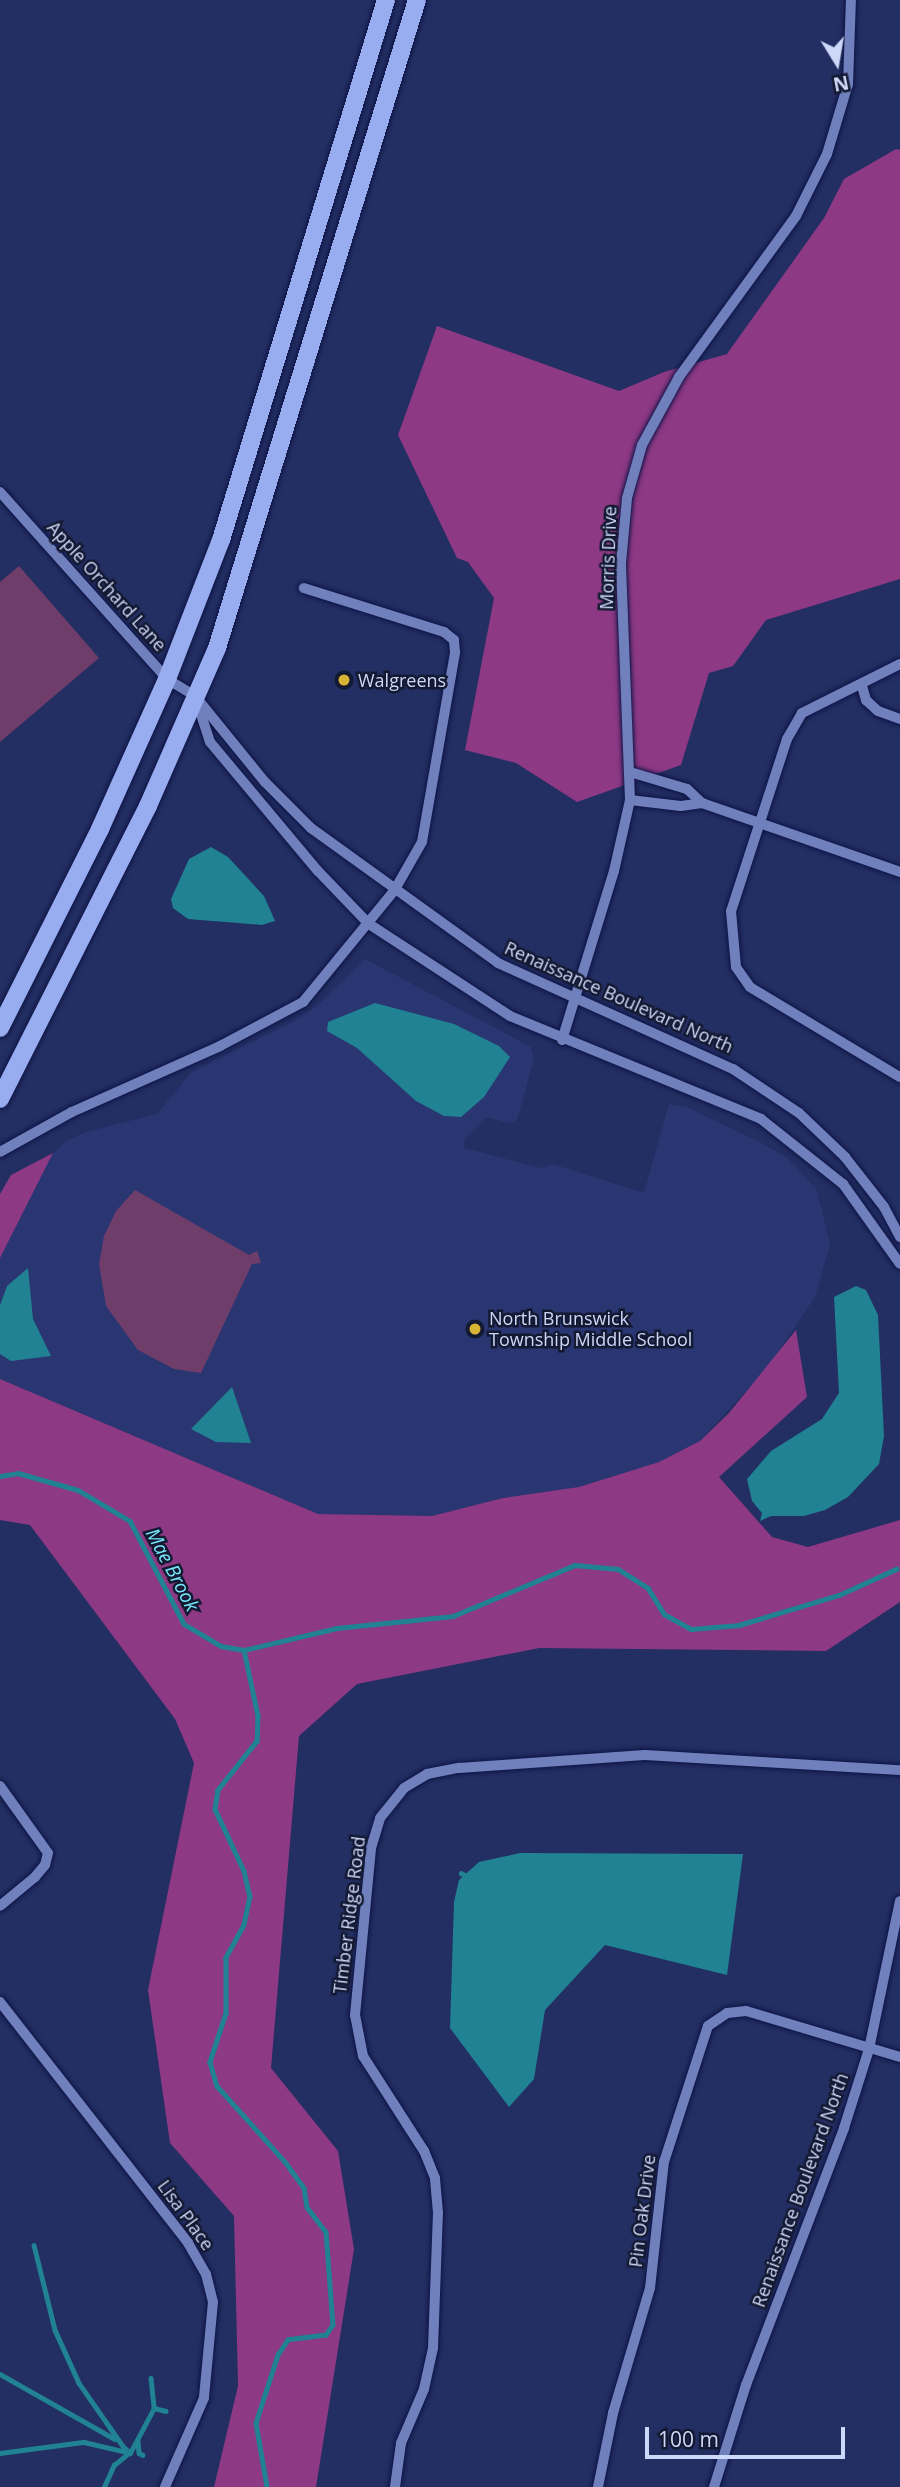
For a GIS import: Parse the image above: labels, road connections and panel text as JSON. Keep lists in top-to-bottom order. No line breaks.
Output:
{"streets":{"street":["Morris Drive","Apple Orchard Lane","Renaissance Boulevard North","Timber Ridge Road","Pin Oak Drive","Lisa Place"]},"crossings":[["Morris Drive","Renaissance Boulevard North"],["Apple Orchard Lane","Renaissance Boulevard North"],["Renaissance Boulevard North","Pin Oak Drive"]],"water":["Mae Brook"],"places":["Walgreens","North Brunswick Township Middle School"],"scale_bar":"100 m","north":"bottom"}
